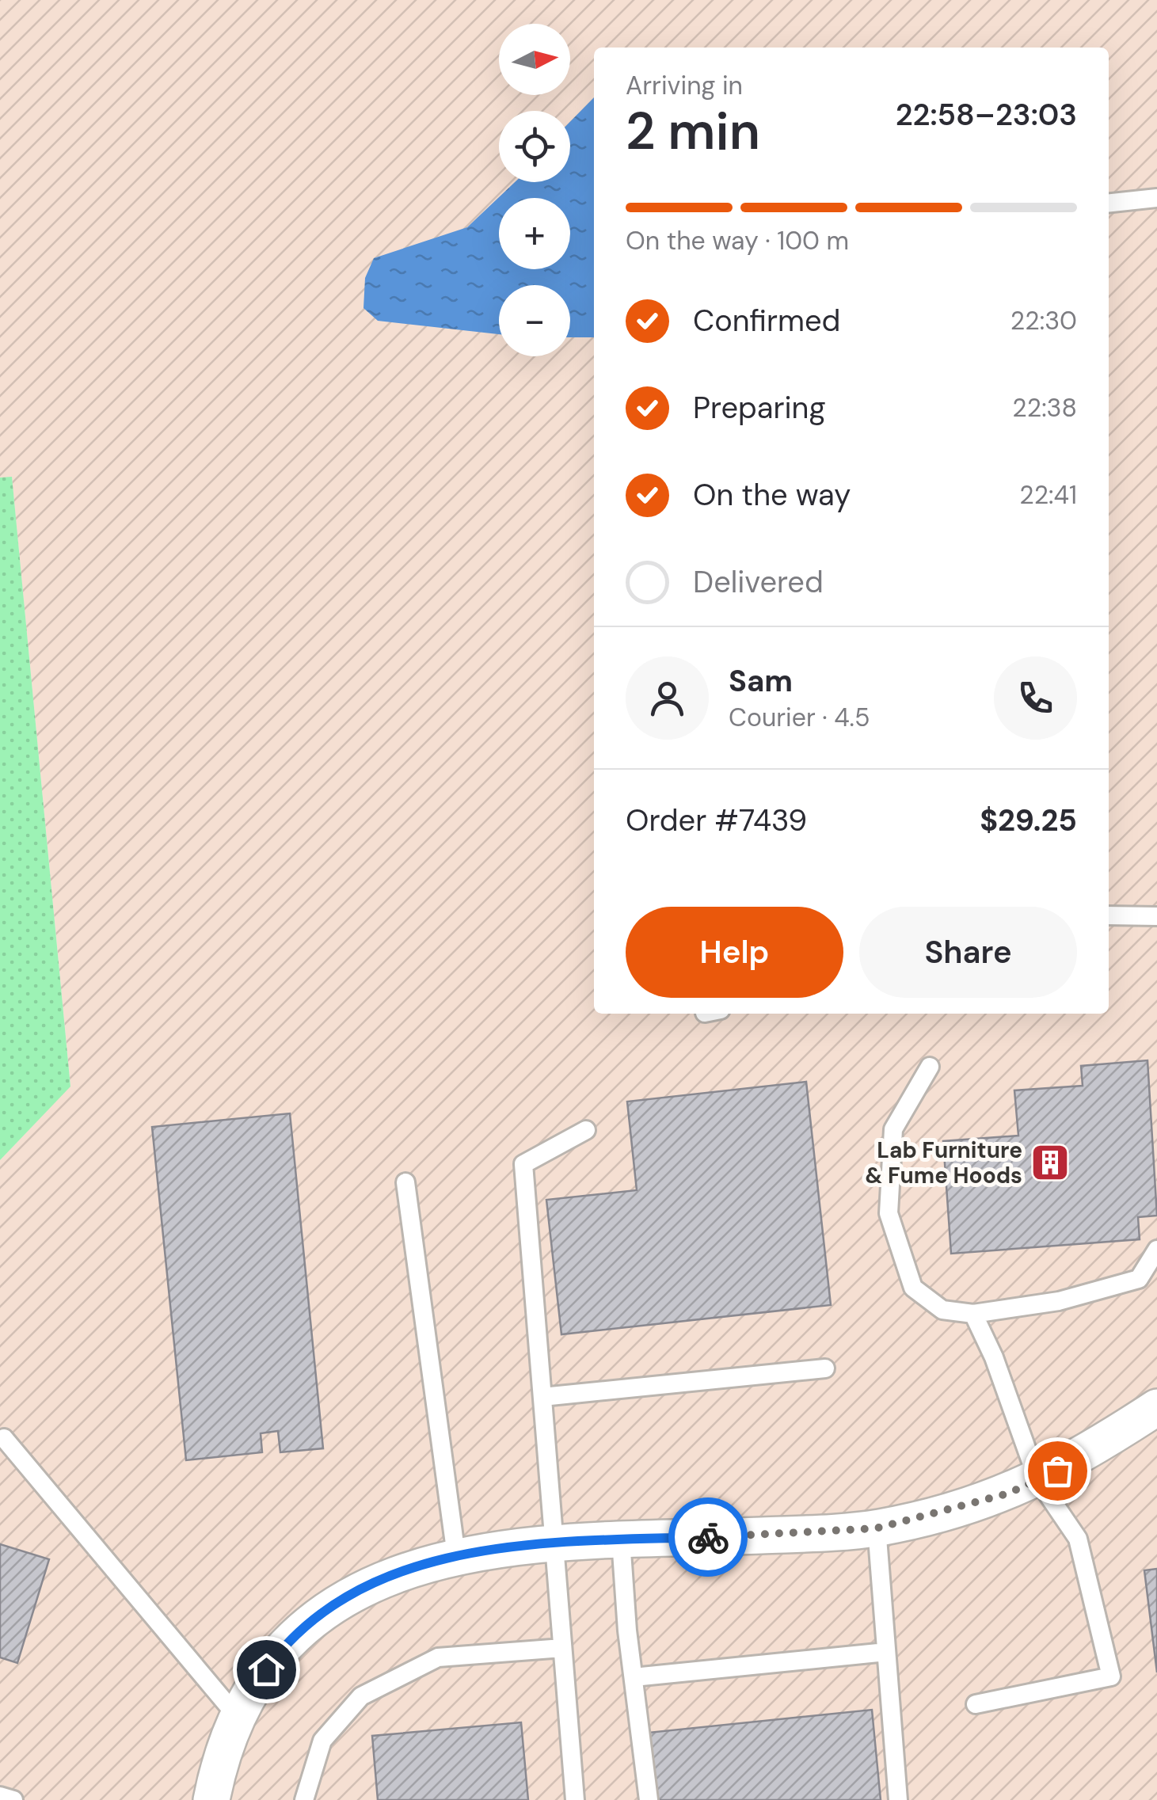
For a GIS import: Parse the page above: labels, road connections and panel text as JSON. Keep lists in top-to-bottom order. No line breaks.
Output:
{"places":{"building":["Lab Furniture & Fume Hoods"]},"north":"right","page":{"map_buttons":["+","−"],"heading":["2 min","Arriving in","22:58–23:03"],"panel":["Sam","Courier · 4.5","Order #7439","$29.25"],"bar":"On the way · 100 m","list":[["Confirmed","22:30"],["Preparing","22:38"],["On the way","22:41"],"Delivered"],"buttons":["Help","Share"]}}
